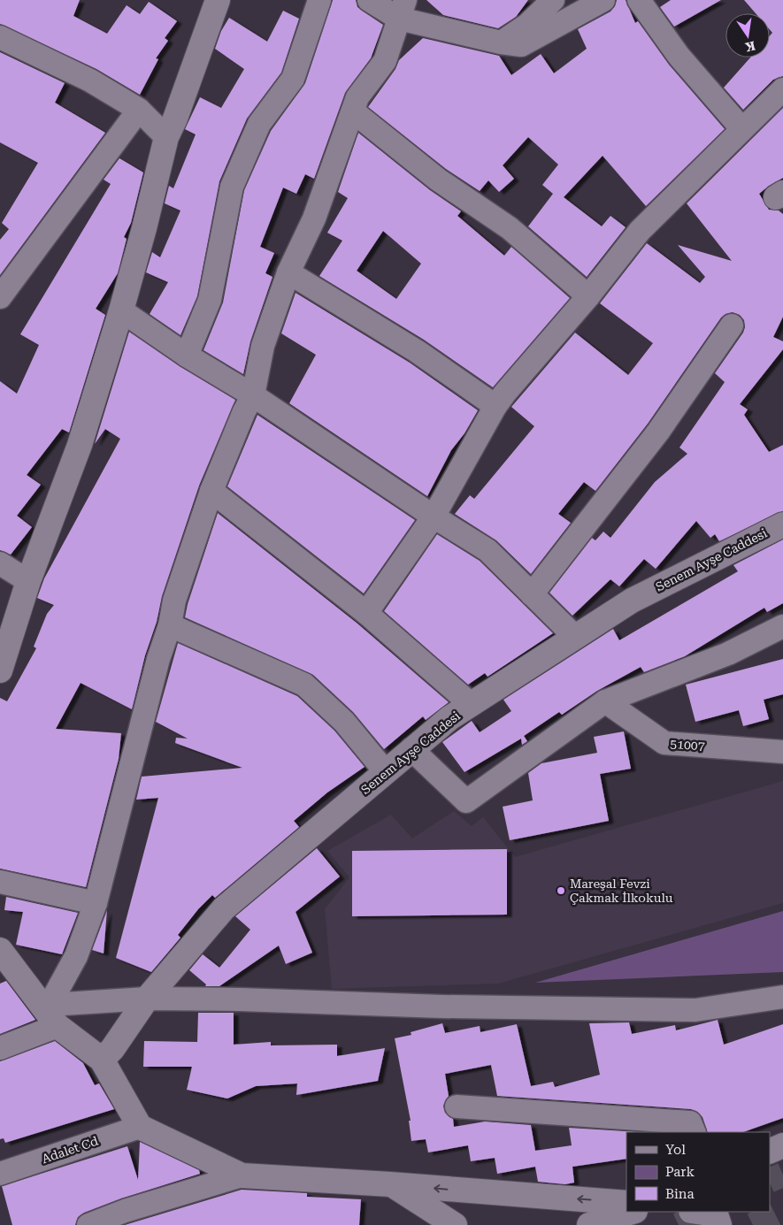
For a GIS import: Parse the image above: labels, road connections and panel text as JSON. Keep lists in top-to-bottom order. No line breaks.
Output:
{"streets":{"street":["Senem Ayşe Caddesi","51007","Adalet Cd"]},"places":["Mareşal Fevzi Çakmak İlkokulu"],"legend":["Yol","Park","Bina"],"north":"bottom"}
